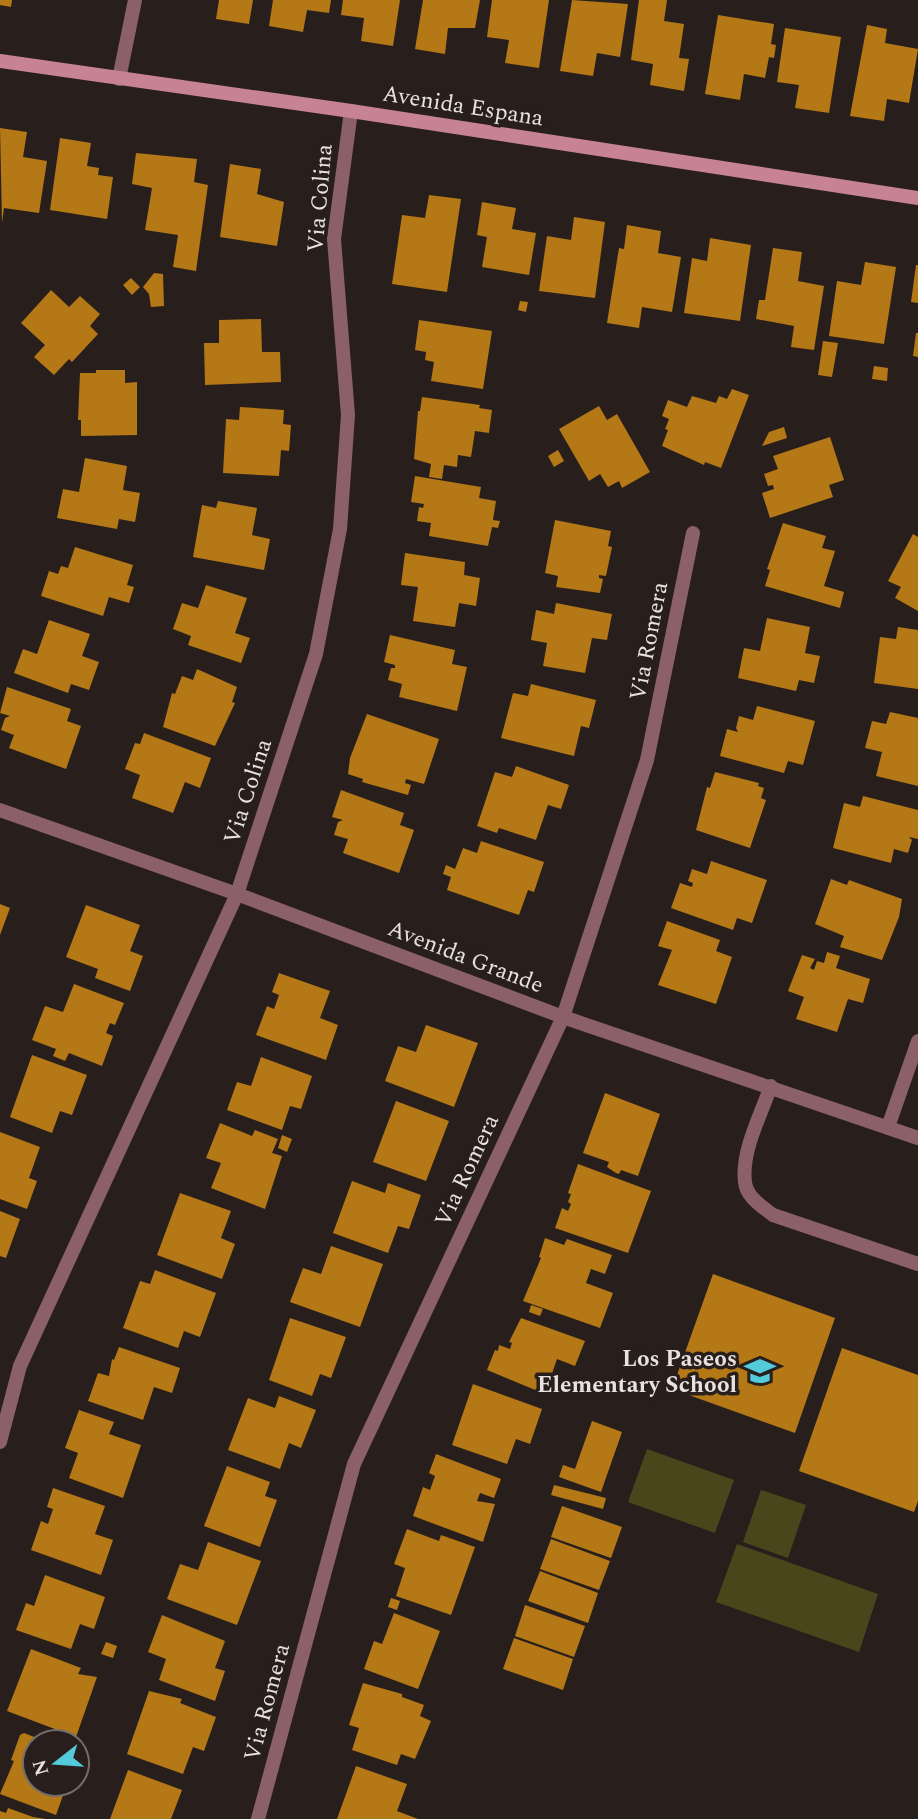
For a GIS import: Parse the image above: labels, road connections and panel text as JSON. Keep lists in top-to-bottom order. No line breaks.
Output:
{"streets":{"street":["Avenida Espana","Via Colina","Via Romera","Avenida Grande"]},"crossings":[["Avenida Espana","Via Colina"],["Via Colina","Avenida Grande"],["Via Romera","Avenida Grande"]],"places":{"school or university":["Los Paseos Elementary School"]},"north":"left"}
